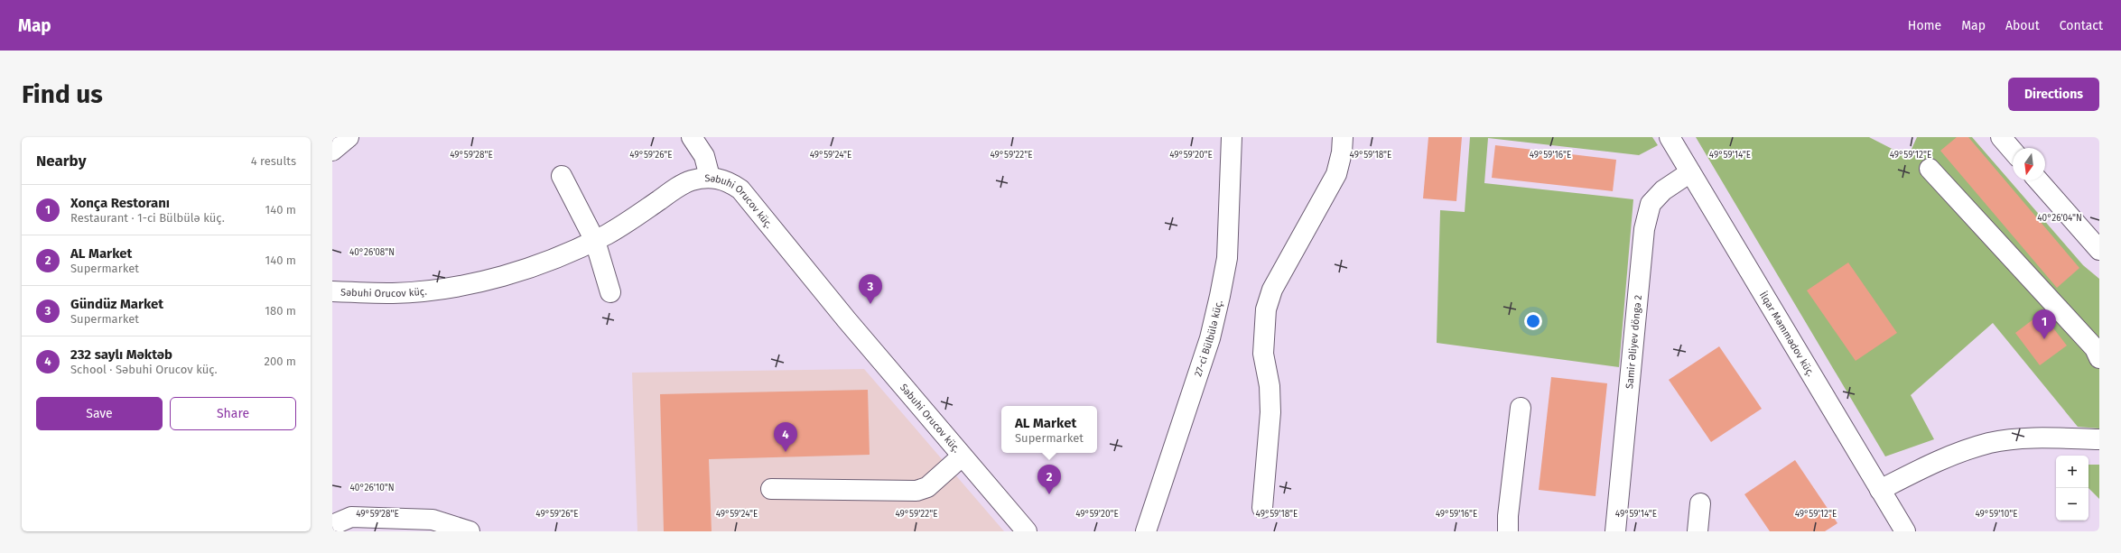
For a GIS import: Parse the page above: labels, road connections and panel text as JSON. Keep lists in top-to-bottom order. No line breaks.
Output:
{"streets":{"street":["Səbuhi Orucov küç.","İlqar Məmmədov küç.","27-ci Bülbülə küç.","Samir Əliyev döngə 2"]},"crossings":[["İlqar Məmmədov küç.","Samir Əliyev döngə 2"]],"north":"bottom","page":{"header":"Map","nav":["Home","Map","About","Contact"],"buttons":["Directions",["Save","Share"]],"title":"Find us","heading":["Nearby","4 results"],"list":[{"mark":"1","name":"Xonça Restoranı","note":"Restaurant · 1-ci Bülbülə küç.","value":"140 m"},{"mark":"2","name":"AL Market","note":"Supermarket","value":"140 m"},{"mark":"3","name":"Gündüz Market","note":"Supermarket","value":"180 m"},{"mark":"4","name":"232 saylı Məktəb","note":"School · Səbuhi Orucov küç.","value":"200 m"}],"pins":["3","1","4","2"],"popup":["AL Market","Supermarket"],"map_buttons":["+","−"]},"coordinates":["49°59'28\"E","49°59'26\"E","49°59'24\"E","49°59'22\"E","49°59'20\"E","49°59'18\"E","49°59'16\"E","49°59'14\"E","49°59'12\"E","40°26'04\"N","40°26'08\"N","40°26'10\"N","49°59'10\"E"]}
